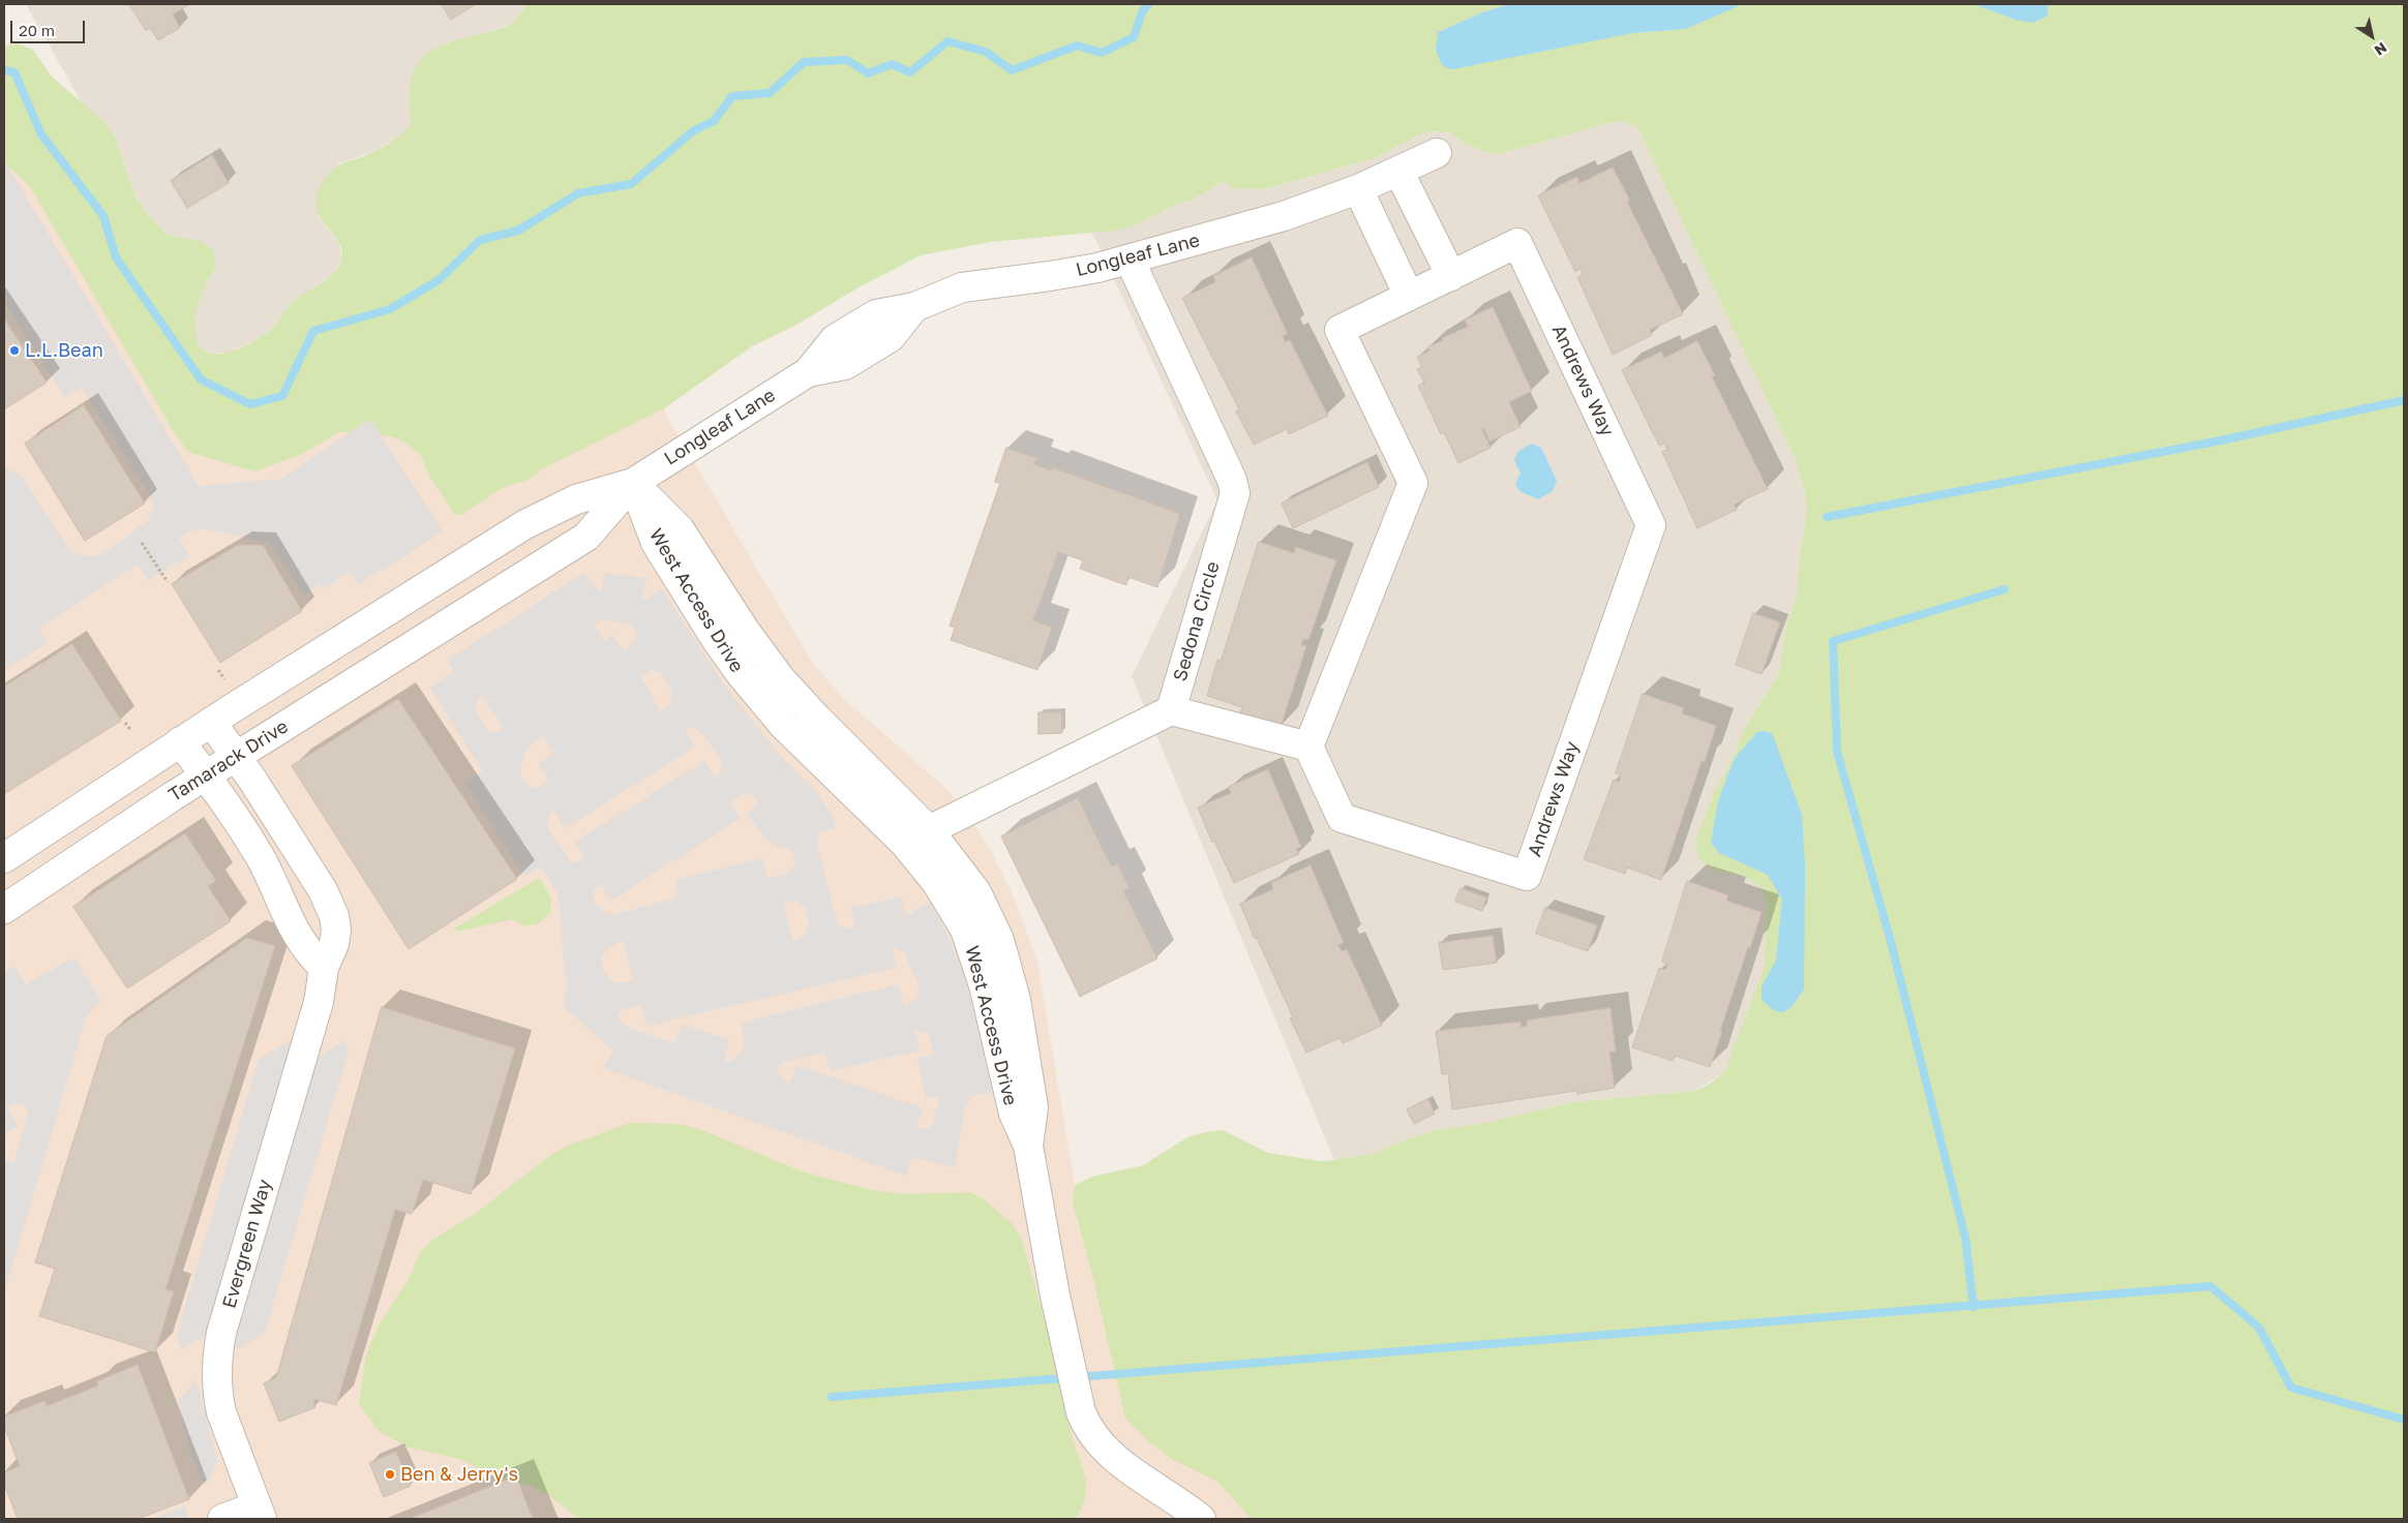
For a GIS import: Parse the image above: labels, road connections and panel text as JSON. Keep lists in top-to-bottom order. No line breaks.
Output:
{"streets":{"street":["Longleaf Lane","Andrews Way","West Access Drive","Sedona Circle","Tamarack Drive","Evergreen Way"]},"crossings":[["Longleaf Lane","West Access Drive"],["Longleaf Lane","Sedona Circle"],["Longleaf Lane","Tamarack Drive"],["West Access Drive","Tamarack Drive"],["Tamarack Drive","Evergreen Way"]],"places":["L.L.Bean","Ben & Jerry's"],"scale_bar":"20 m","north":"bottom right"}
